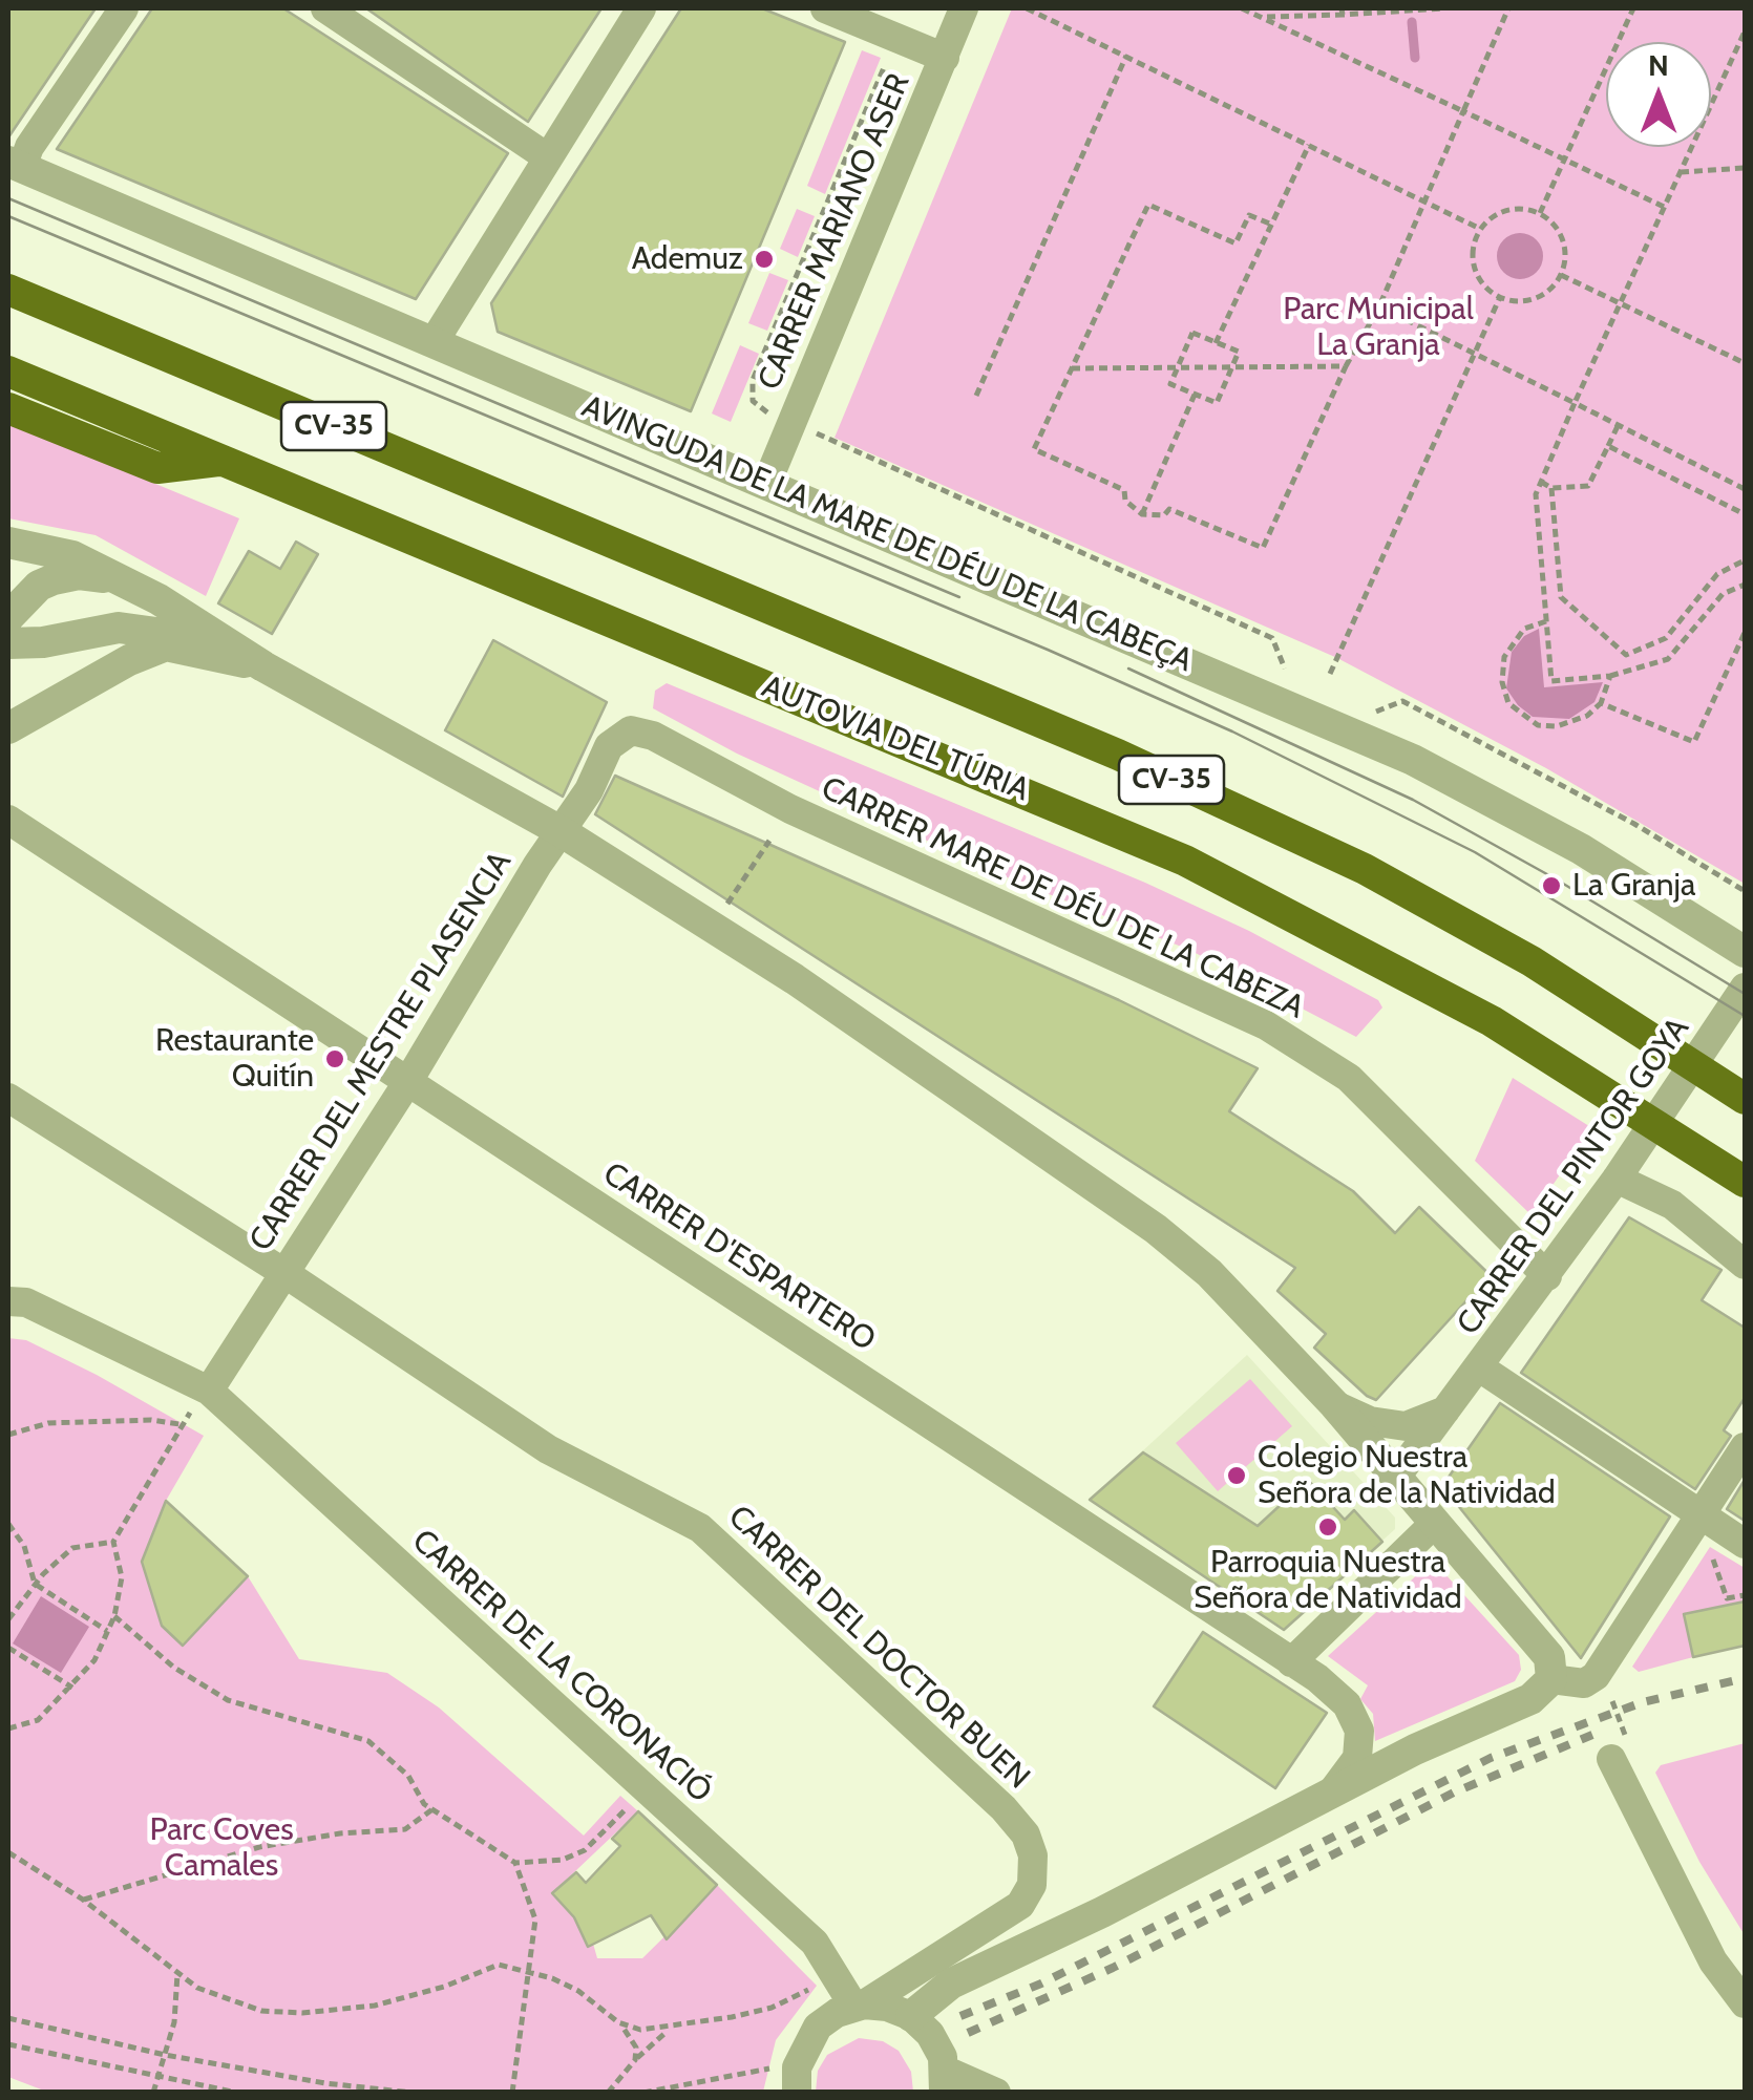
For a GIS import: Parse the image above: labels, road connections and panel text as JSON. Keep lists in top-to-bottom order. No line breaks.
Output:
{"streets":{"highway":["CV-35","AUTOVIA DEL TÚRIA"],"street":["CARRER MARIANO ASER","AVINGUDA DE LA MARE DE DÉU DE LA CABEÇA","CARRER MARE DE DÉU DE LA CABEZA","CARRER DEL MESTRE PLASENCIA","CARRER DEL PINTOR GOYA","CARRER D'ESPARTERO","CARRER DEL DOCTOR BUEN","CARRER DE LA CORONACIÓ"]},"crossings":[["CARRER MARIANO ASER","AVINGUDA DE LA MARE DE DÉU DE LA CABEÇA"],["CARRER MARE DE DÉU DE LA CABEZA","CARRER DEL MESTRE PLASENCIA"],["CARRER MARE DE DÉU DE LA CABEZA","CARRER DEL PINTOR GOYA"],["CARRER DEL MESTRE PLASENCIA","CARRER D'ESPARTERO"],["CARRER DEL MESTRE PLASENCIA","CARRER DEL DOCTOR BUEN"],["CARRER DEL MESTRE PLASENCIA","CARRER DE LA CORONACIÓ"],["CARRER DEL DOCTOR BUEN","CARRER DE LA CORONACIÓ"]],"parks":["Parc Municipal La Granja","Parc Coves Camales"],"places":["Ademuz","La Granja","Restaurante Quitín","Colegio Nuestra Señora de la Natividad","Parroquia Nuestra Señora de Natividad"],"north":"top"}
